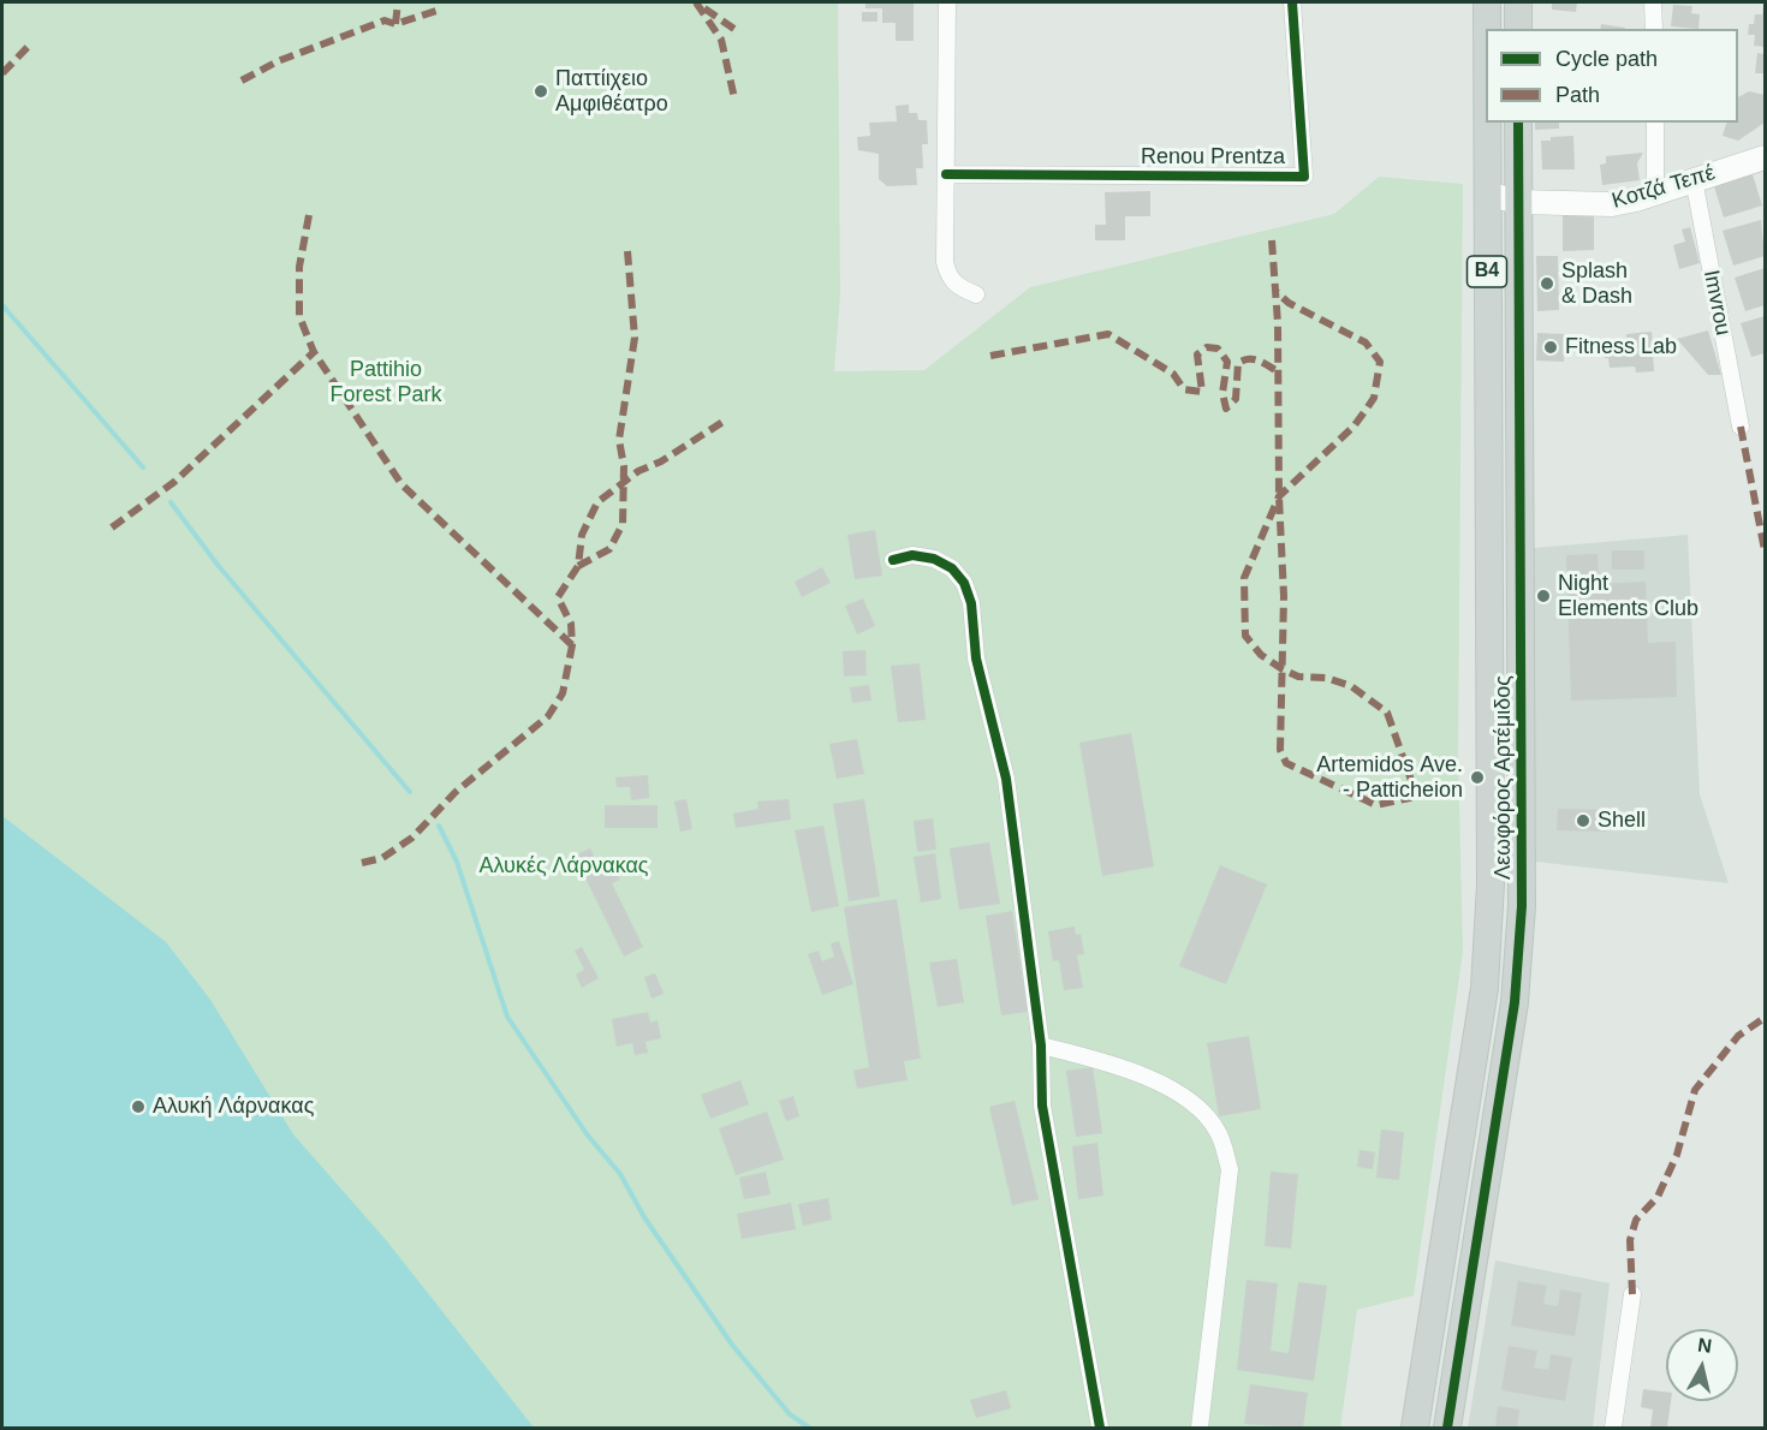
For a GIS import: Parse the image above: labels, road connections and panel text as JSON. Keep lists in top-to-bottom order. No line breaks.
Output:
{"streets":{"main road":["B4","Λεωφόρος Αρτέμιδος"],"street":["Renou Prentza","Κοτζά Τεπέ","Imvrou"]},"crossings":[["Κοτζά Τεπέ","Imvrou"],["Κοτζά Τεπέ","Λεωφόρος Αρτέμιδος"]],"parks":["Pattihio Forest Park","Αλυκές Λάρνακας"],"places":["Παττίιχειο Αμφιθέατρο","Splash & Dash","Fitness Lab","Night Elements Club","Artemidos Ave. - Patticheion","Shell","Αλυκή Λάρνακας"],"legend":["Cycle path","Path"],"north":"top"}
